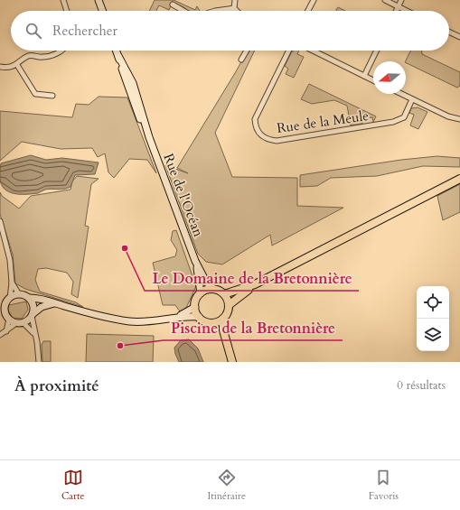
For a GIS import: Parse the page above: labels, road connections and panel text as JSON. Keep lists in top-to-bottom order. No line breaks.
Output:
{"streets":{"main road":["Rue de l'Océan"],"street":["Rue de la Meule"]},"places":["Le Domaine de la Bretonnière","Piscine de la Bretonnière"],"north":"left","page":{"search":"Rechercher","heading":["À proximité","0 résultats"],"nav":["Carte","Itinéraire","Favoris"]}}
